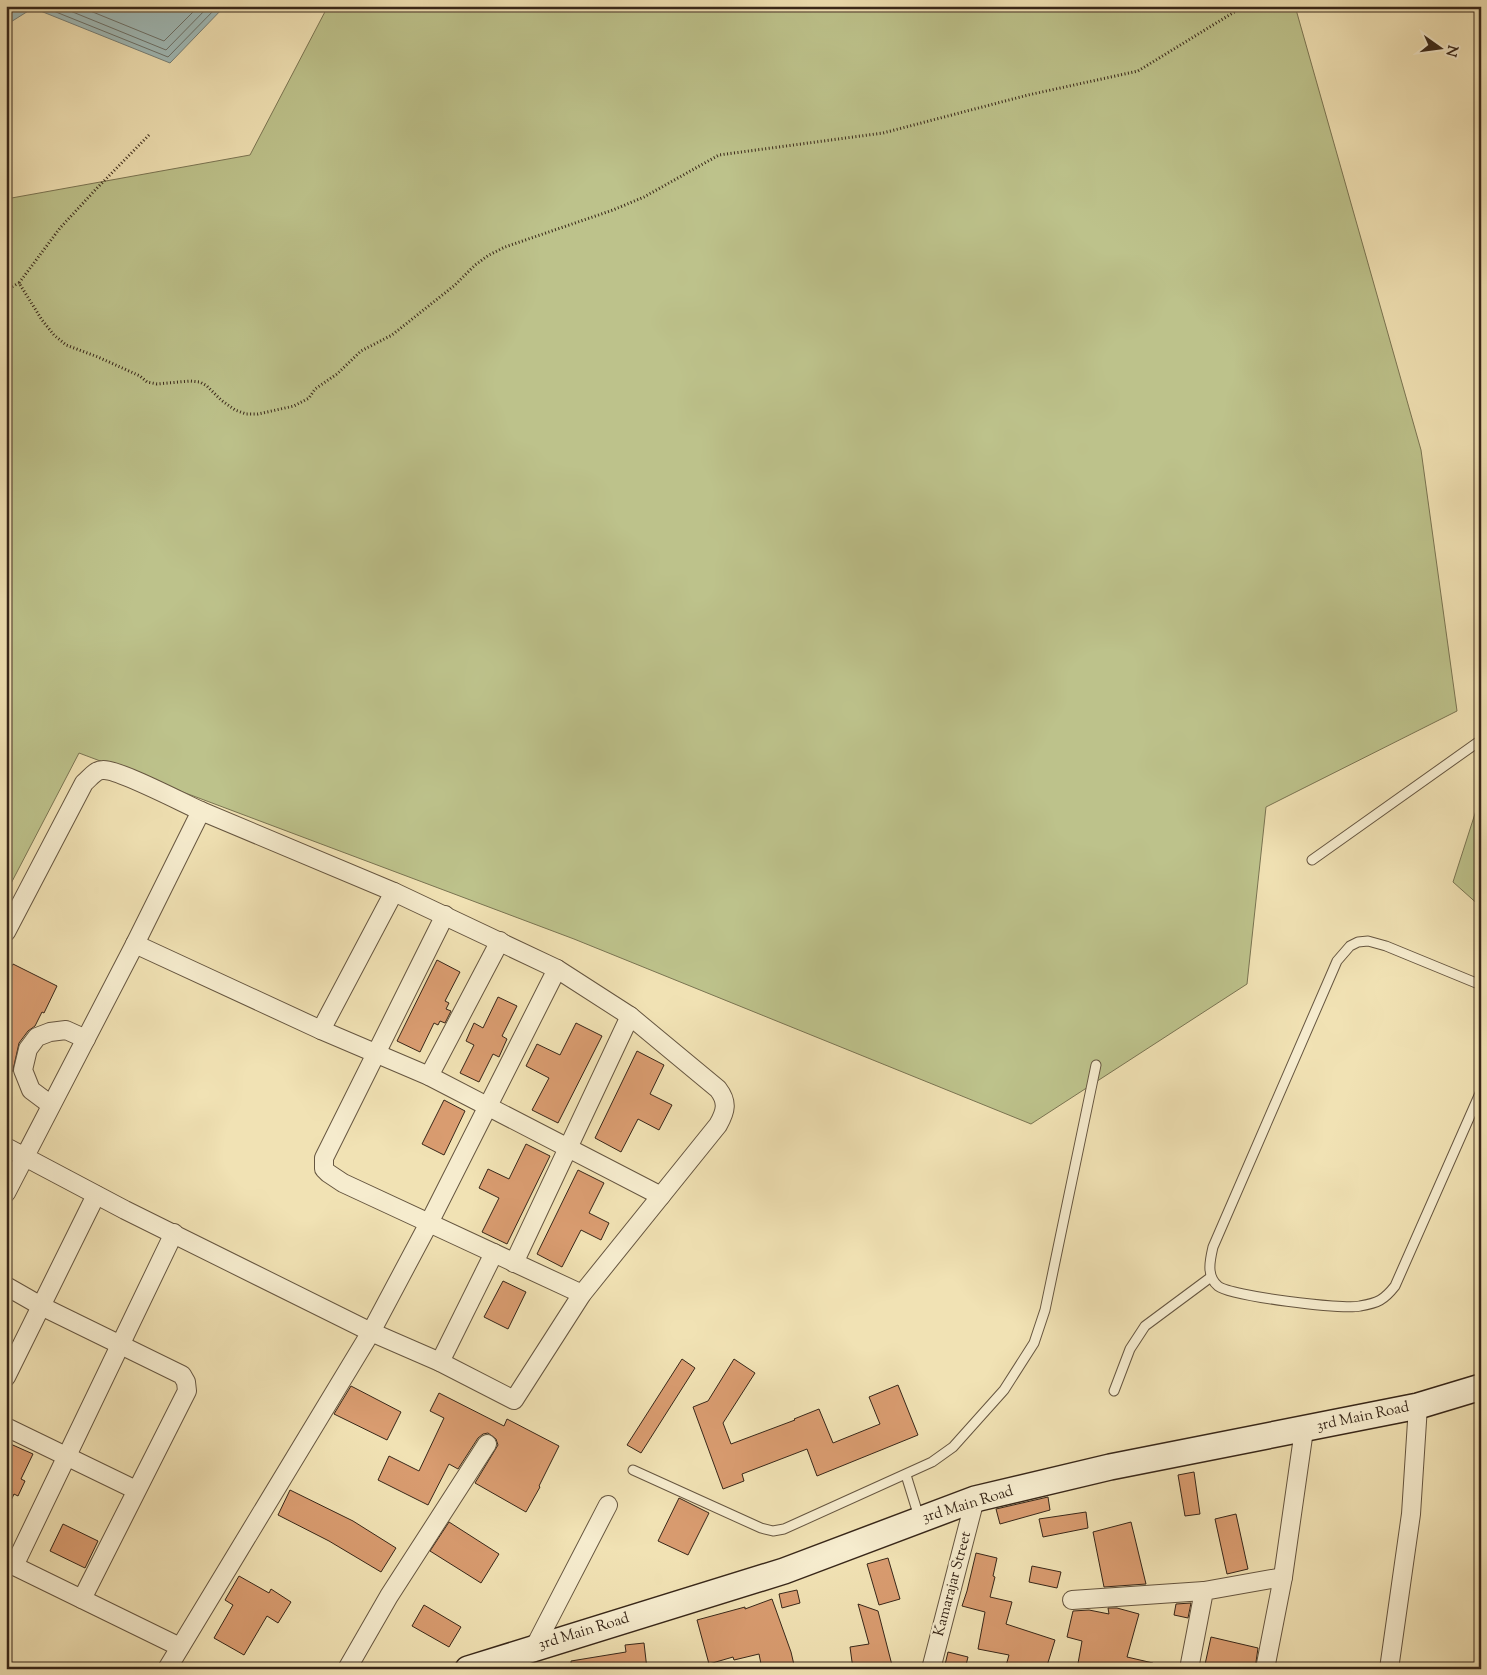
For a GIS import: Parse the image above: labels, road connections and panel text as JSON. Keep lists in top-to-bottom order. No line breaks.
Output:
{"streets":{"street":["3rd Main Road","Kamarajar Street"]},"crossings":[["3rd Main Road","Kamarajar Street"]],"north":"right"}
